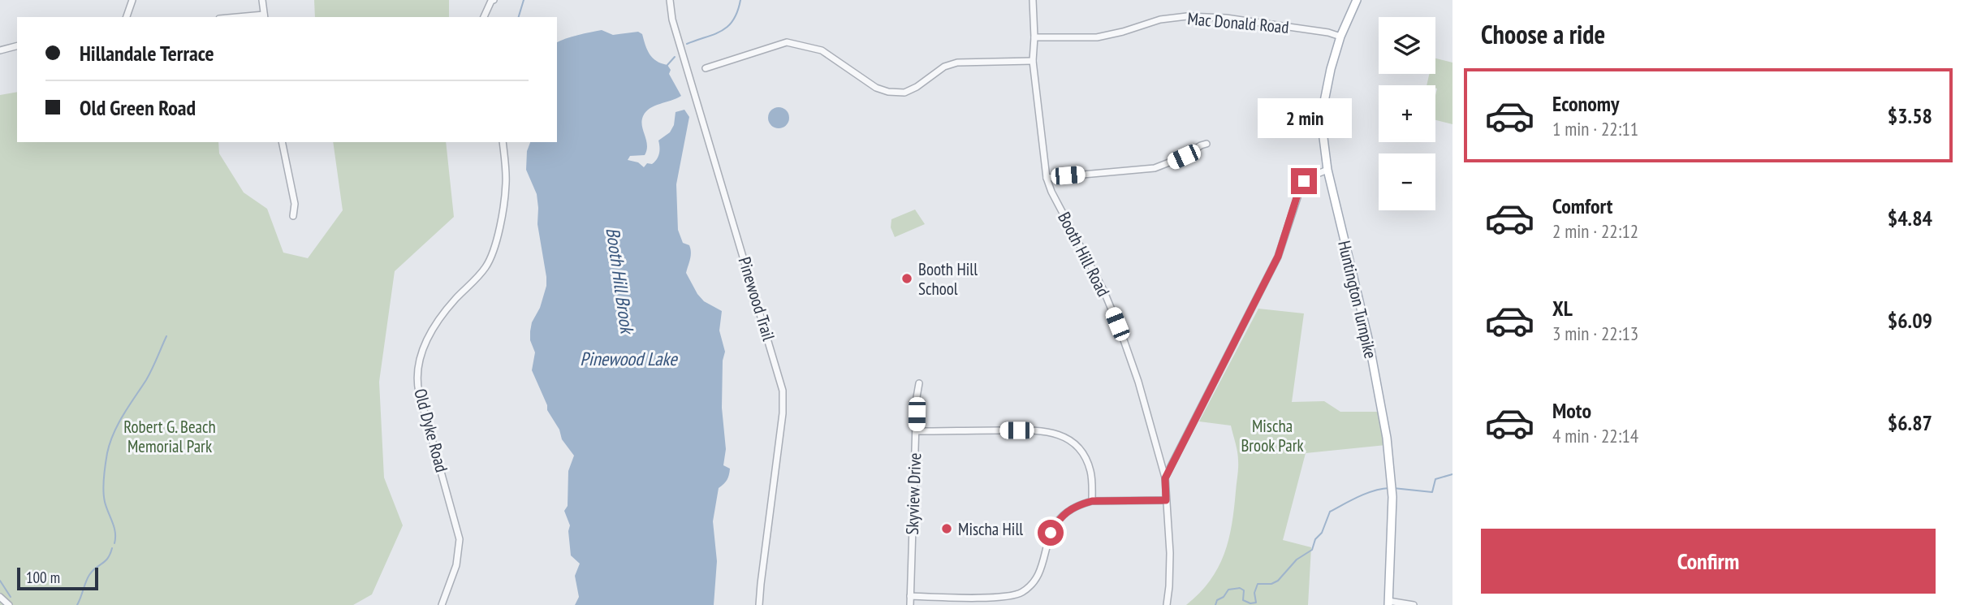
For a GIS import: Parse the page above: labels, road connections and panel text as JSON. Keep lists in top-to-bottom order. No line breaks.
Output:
{"streets":{"main road":["Huntington Turnpike"],"street":["Mac Donald Road","Booth Hill Road","Pinewood Trail","Old Dyke Road","Skyview Drive"]},"crossings":[["Mac Donald Road","Booth Hill Road"],["Mac Donald Road","Huntington Turnpike"]],"water":["Booth Hill Brook","Pinewood Lake"],"parks":["Mischa Brook Park","Robert G. Beach Memorial Park"],"places":["Booth Hill School","Mischa Hill"],"scale_bar":"100 m","page":{"heading":"Choose a ride","map_buttons":["+","−"],"banner":["Hillandale Terrace","Old Green Road"],"list":[{"name":"Economy","note":"1 min · 22:11","value":"$3.58"},{"name":"Comfort","note":"2 min · 22:12","value":"$4.84"},{"name":"XL","note":"3 min · 22:13","value":"$6.09"},{"name":"Moto","note":"4 min · 22:14","value":"$6.87"}],"bubble":"2 min","buttons":"Confirm","scale":"100 m"}}
